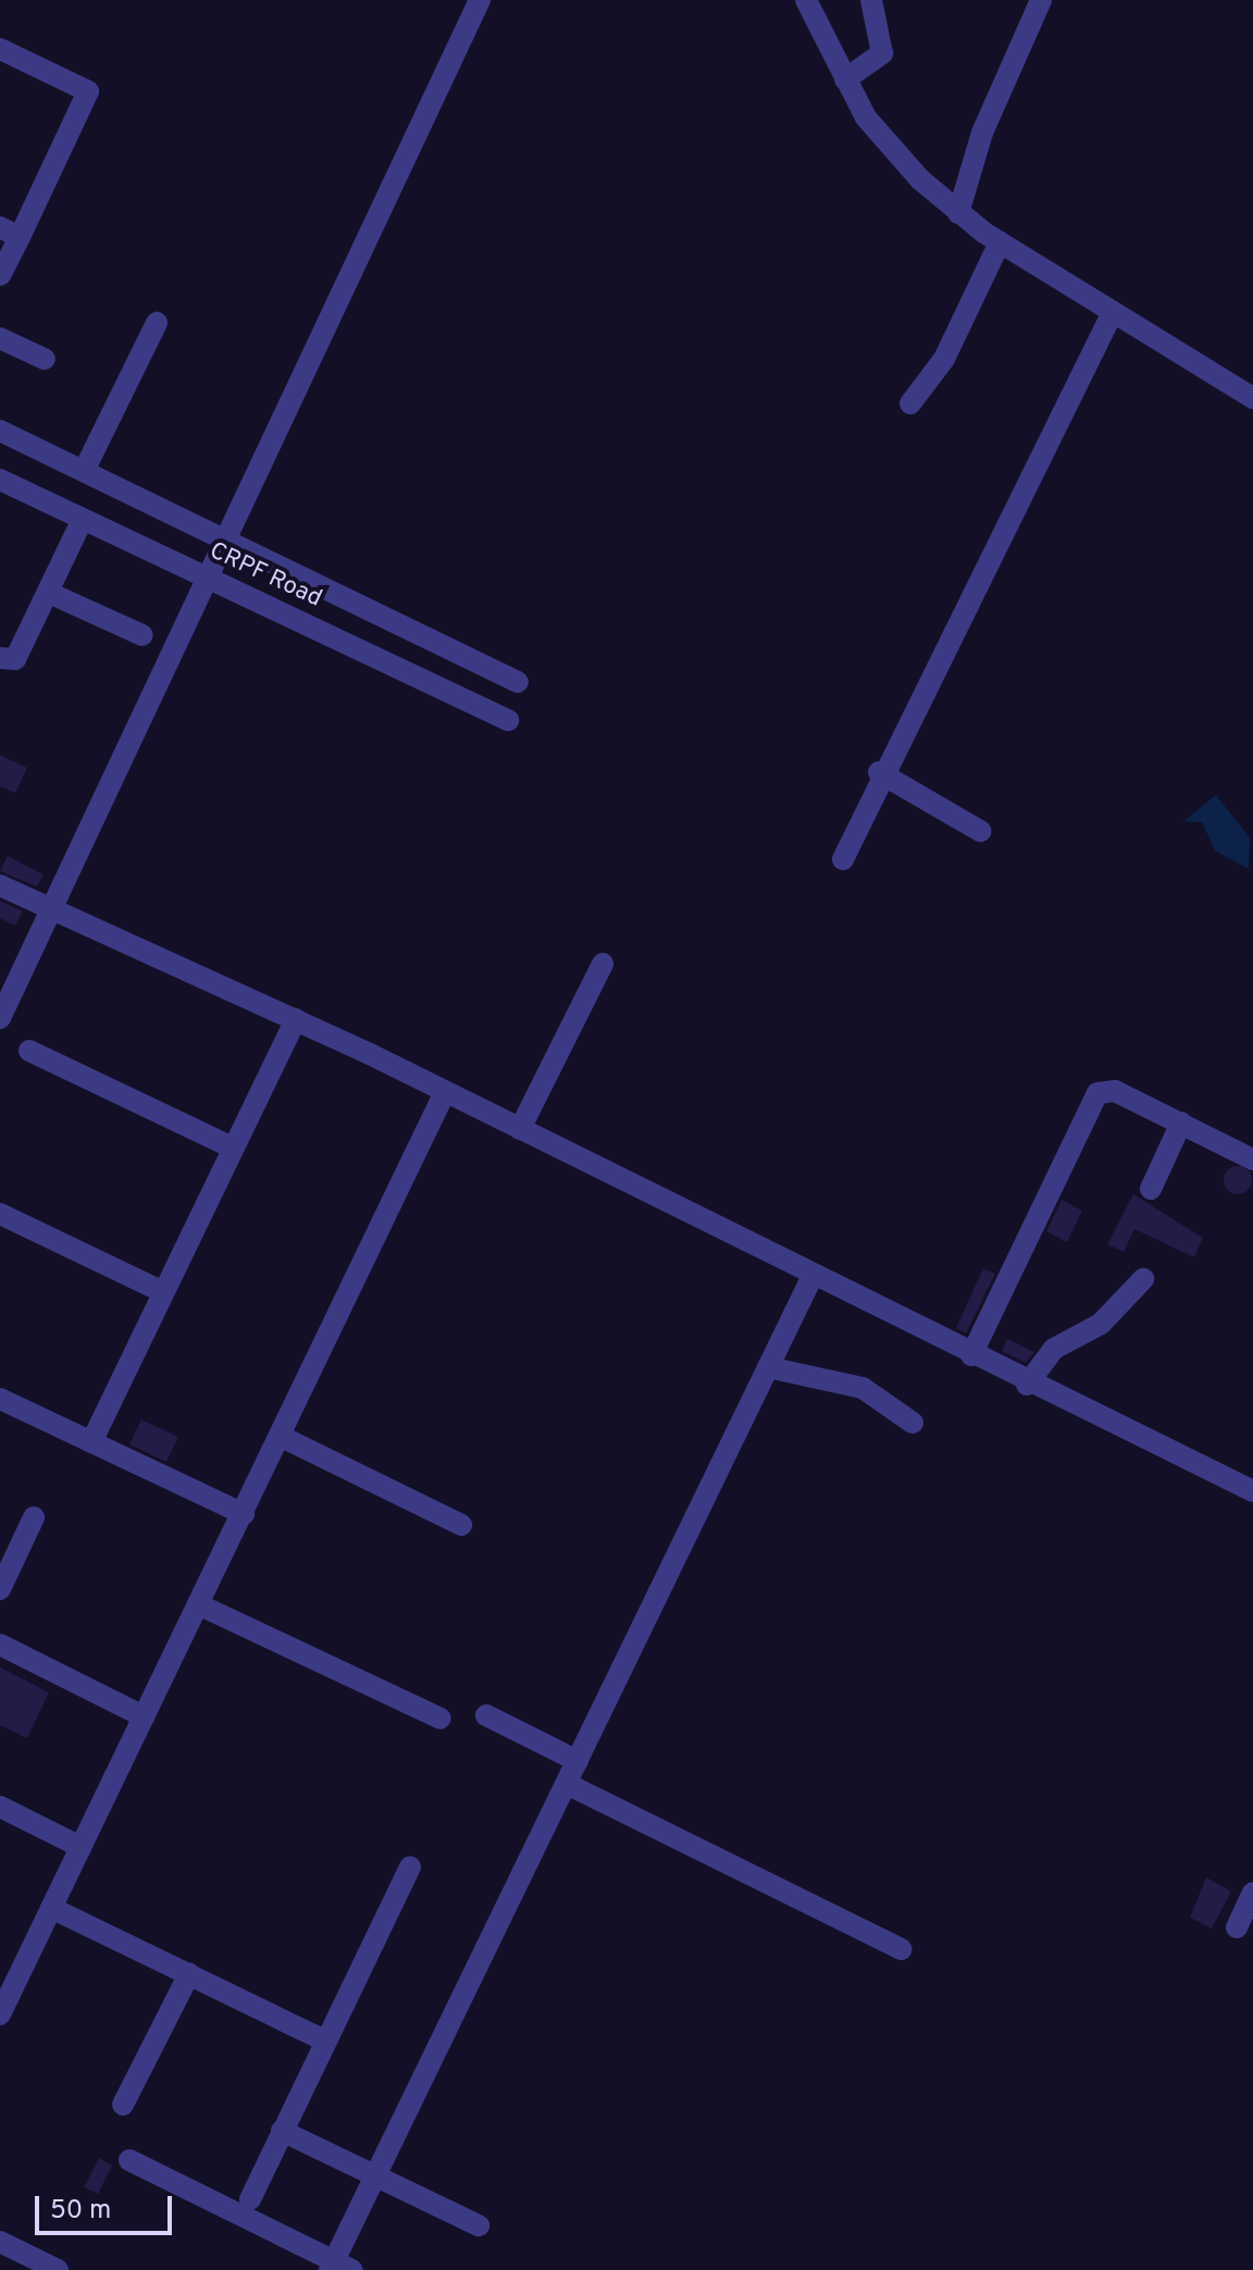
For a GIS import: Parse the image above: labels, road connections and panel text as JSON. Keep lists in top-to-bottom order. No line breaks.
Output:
{"streets":{"street":["CRPF Road"]},"scale_bar":"50 m"}
